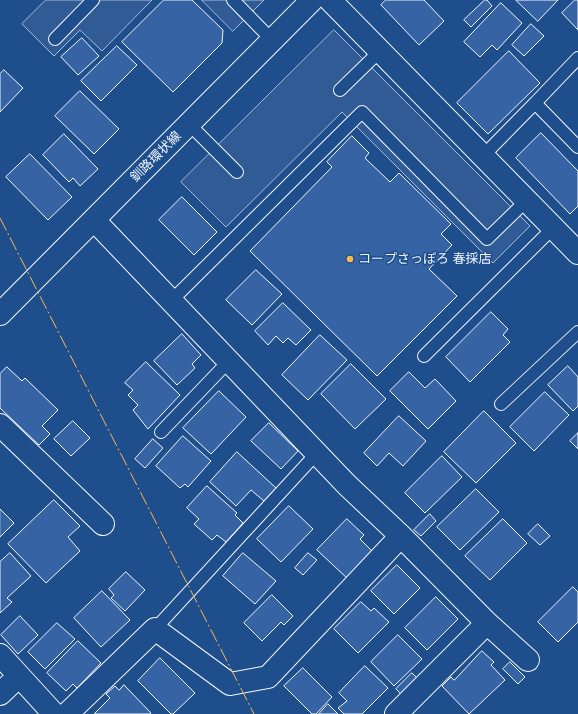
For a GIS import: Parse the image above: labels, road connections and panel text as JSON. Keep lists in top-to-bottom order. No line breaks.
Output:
{"streets":{"street":["釧路環状線"]},"places":["コープさっぽろ 春採店"]}
